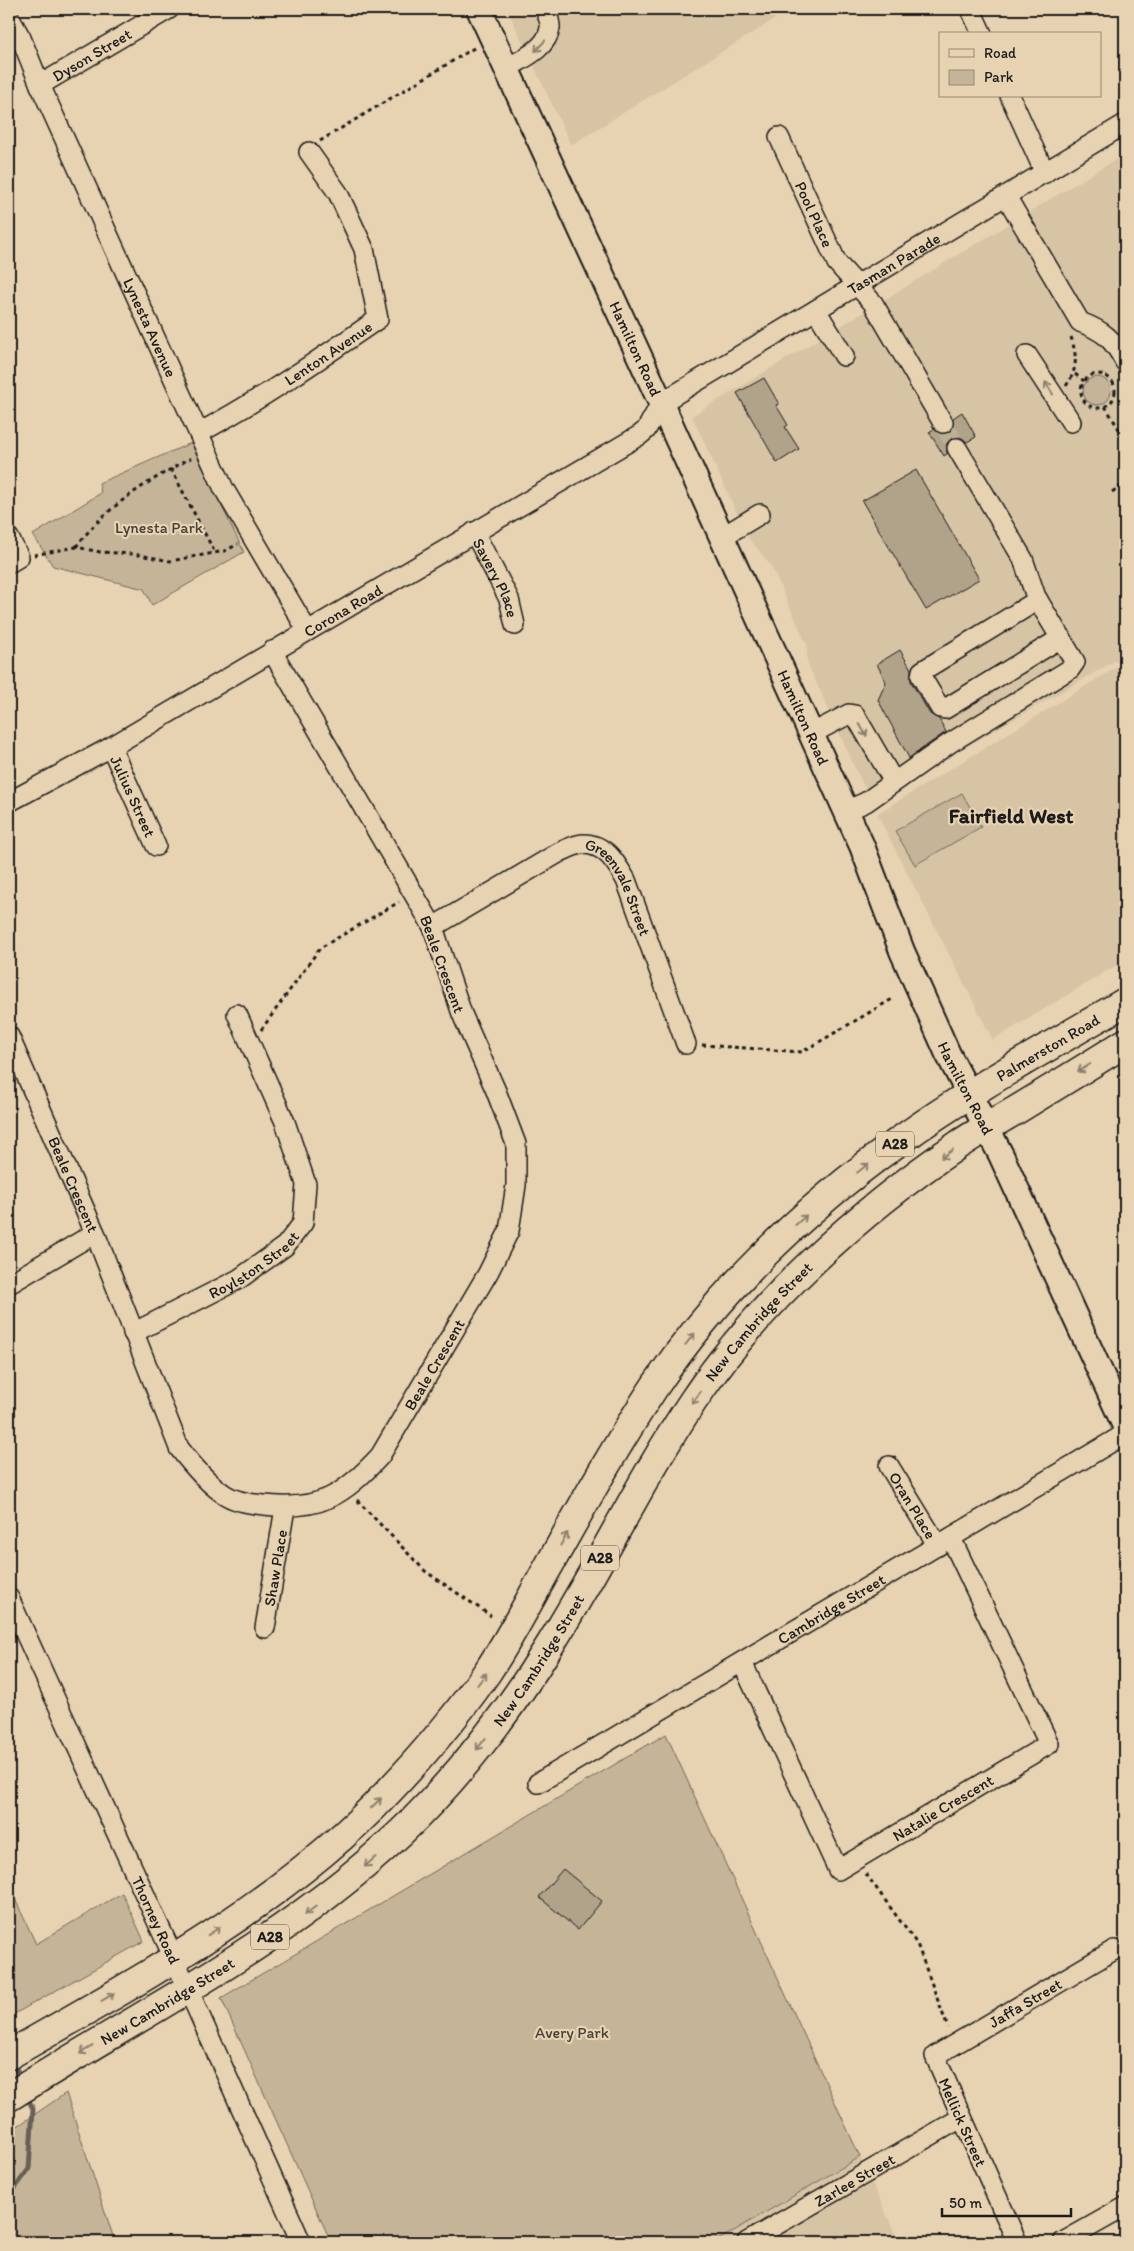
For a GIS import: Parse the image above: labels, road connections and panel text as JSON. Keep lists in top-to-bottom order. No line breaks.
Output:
{"streets":{"highway":["Palmerston Road","A28","New Cambridge Street"],"main road":["Hamilton Road"],"street":["Dyson Street","Pool Place","Tasman Parade","Lynesta Avenue","Lenton Avenue","Savery Place","Corona Road","Julius Street","Greenvale Street","Beale Crescent","Roylston Street","Oran Place","Shaw Place","Cambridge Street","Natalie Crescent","Thorney Road","Jaffa Street","Mellick Street","Zarlee Street"]},"crossings":[["Dyson Street","Lynesta Avenue"],["Pool Place","Tasman Parade"],["Tasman Parade","Hamilton Road"],["Tasman Parade","Corona Road"],["Lynesta Avenue","Lenton Avenue"],["Lynesta Avenue","Corona Road"],["Hamilton Road","Corona Road"],["Hamilton Road","Palmerston Road"],["Hamilton Road","A28"],["Hamilton Road","New Cambridge Street"],["Savery Place","Corona Road"],["Corona Road","Julius Street"],["Corona Road","Beale Crescent"],["Greenvale Street","Beale Crescent"],["Beale Crescent","Roylston Street"],["Beale Crescent","Shaw Place"],["Palmerston Road","New Cambridge Street"],["A28","New Cambridge Street"],["New Cambridge Street","Thorney Road"],["Oran Place","Cambridge Street"],["Oran Place","Natalie Crescent"],["Cambridge Street","Natalie Crescent"],["Jaffa Street","Mellick Street"],["Mellick Street","Zarlee Street"]],"districts":["Fairfield West"],"parks":["Lynesta Park","Avery Park"],"legend":["Road","Park"],"scale_bar":"50 m"}
